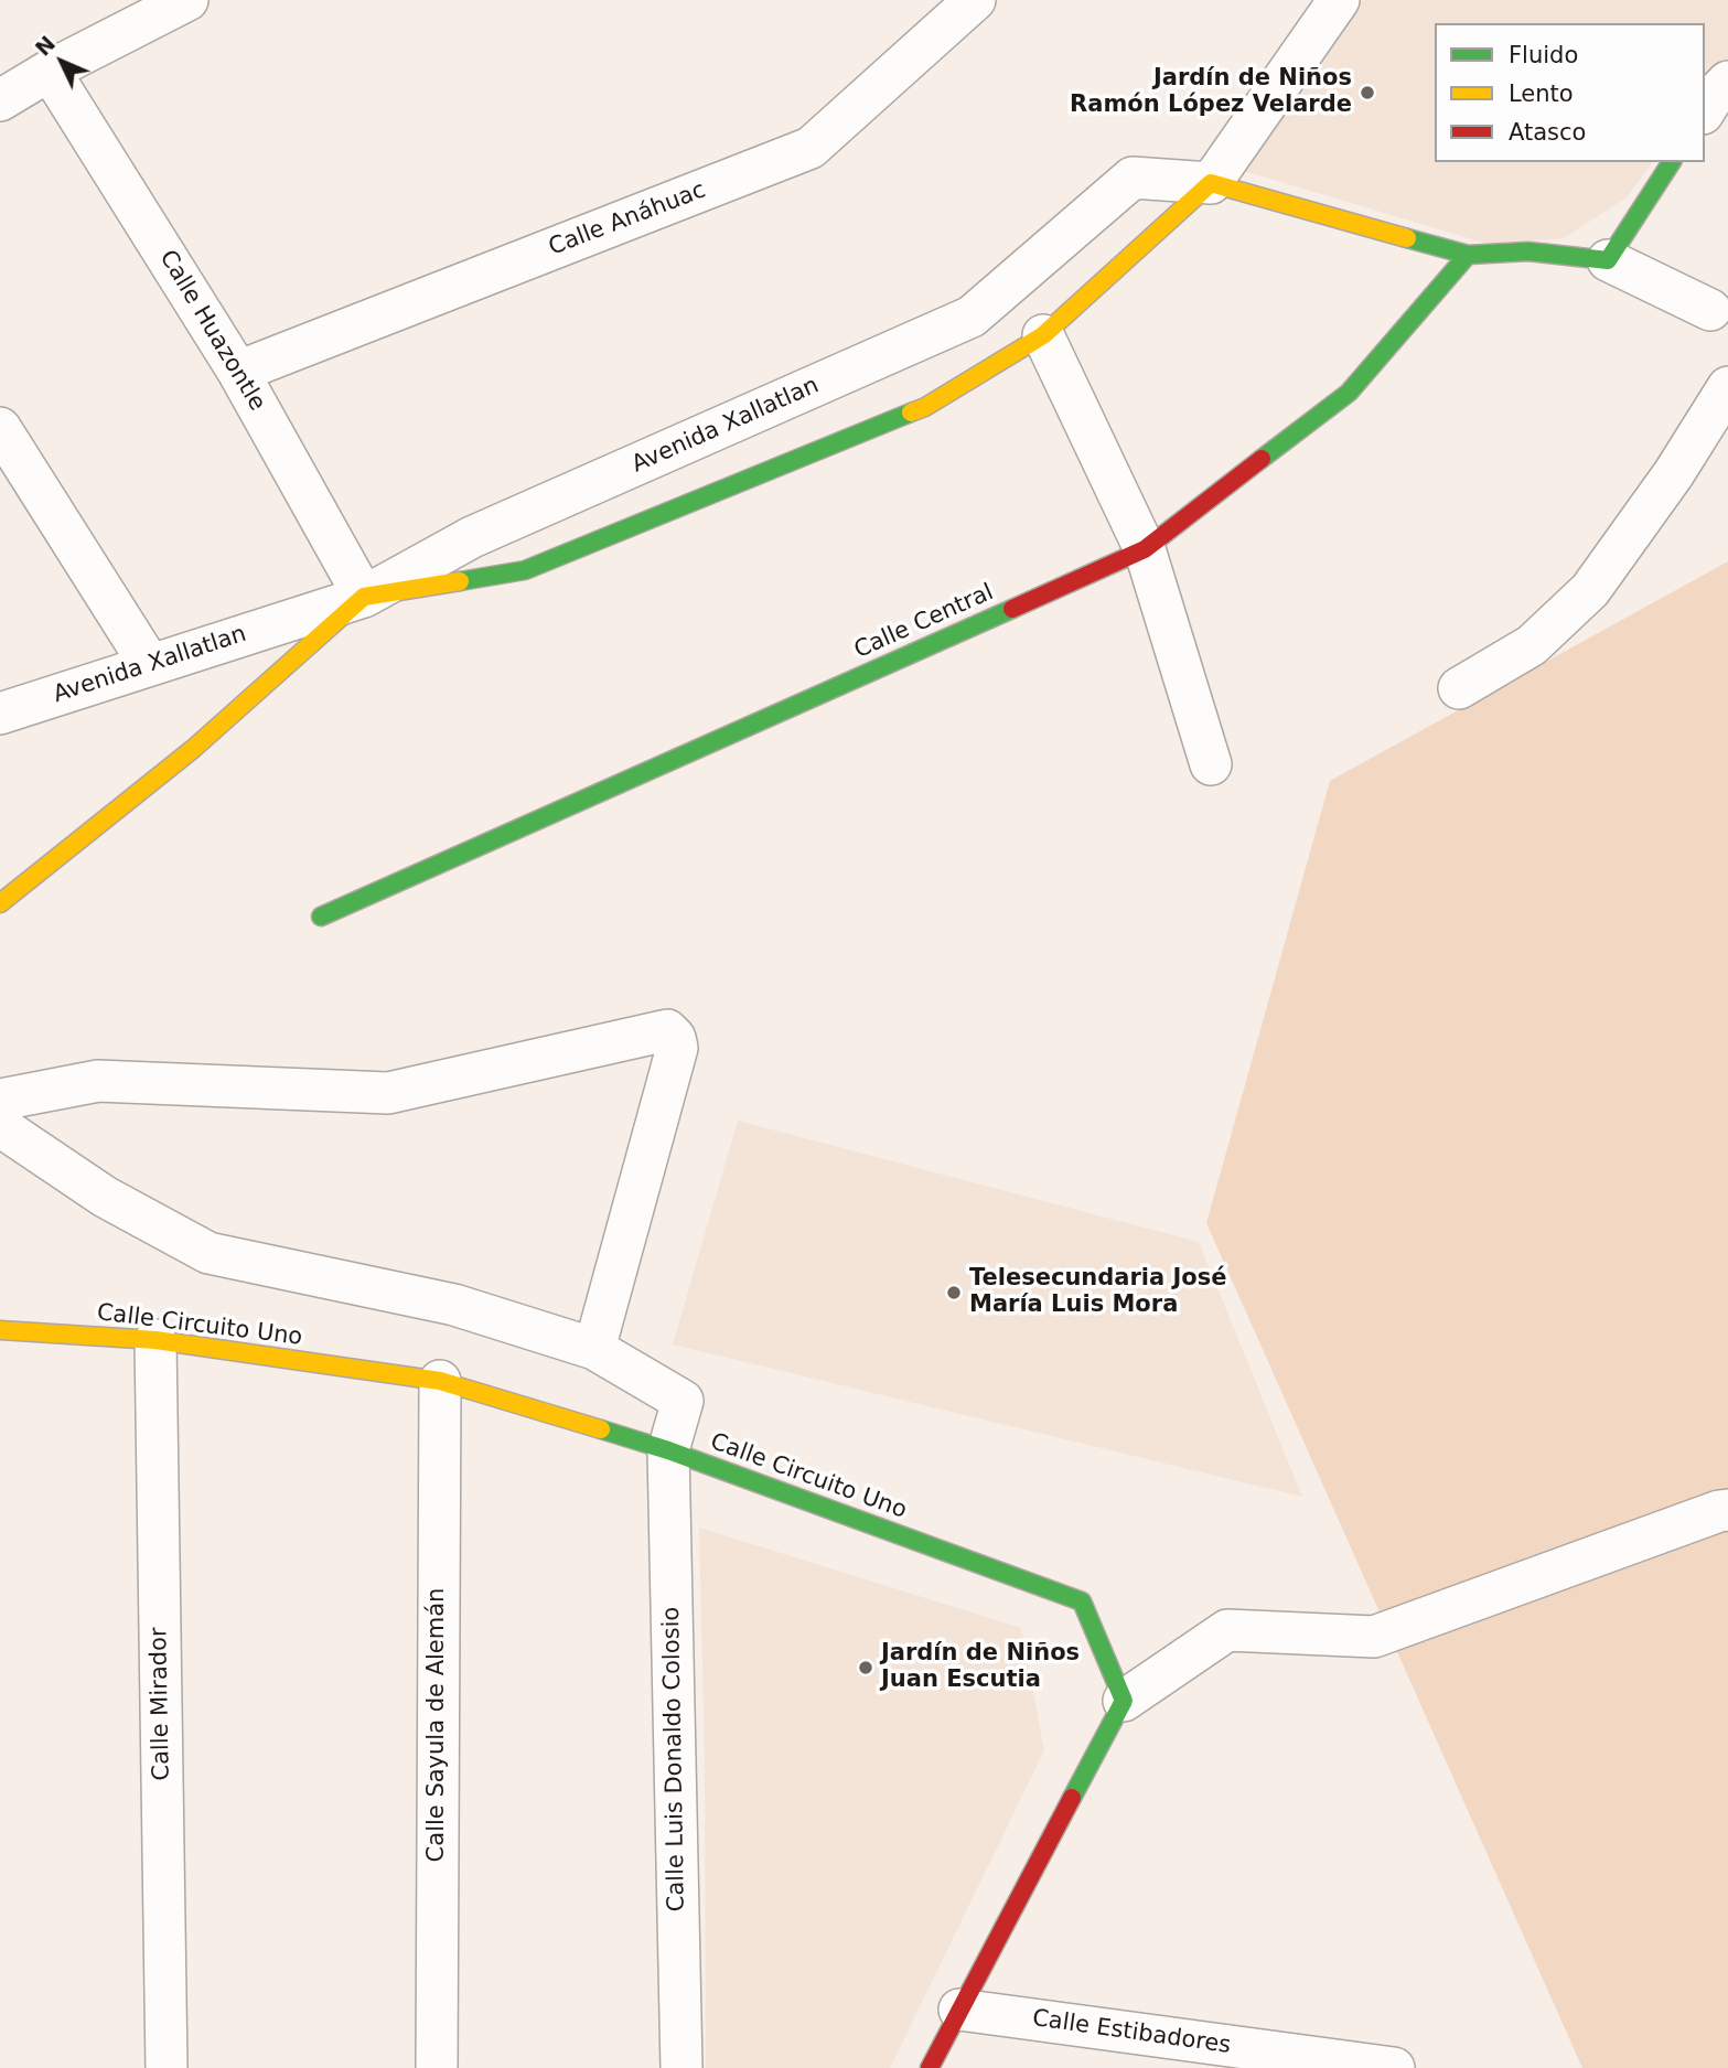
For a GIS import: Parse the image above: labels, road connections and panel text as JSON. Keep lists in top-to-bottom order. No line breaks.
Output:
{"streets":{"street":["Calle Anáhuac","Calle Huazontle","Avenida Xallatlan","Calle Central","Calle Circuito Uno","Calle Mirador","Calle Sayula de Alemán","Calle Luis Donaldo Colosio","Calle Estibadores"]},"crossings":[["Calle Anáhuac","Calle Huazontle"],["Calle Huazontle","Avenida Xallatlan"],["Calle Circuito Uno","Calle Mirador"],["Calle Circuito Uno","Calle Sayula de Alemán"],["Calle Circuito Uno","Calle Luis Donaldo Colosio"]],"places":["Jardín de Niños Ramón López Velarde","Telesecundaria José María Luis Mora","Jardín de Niños Juan Escutia"],"legend":["Fluido","Lento","Atasco"],"north":"top left"}
